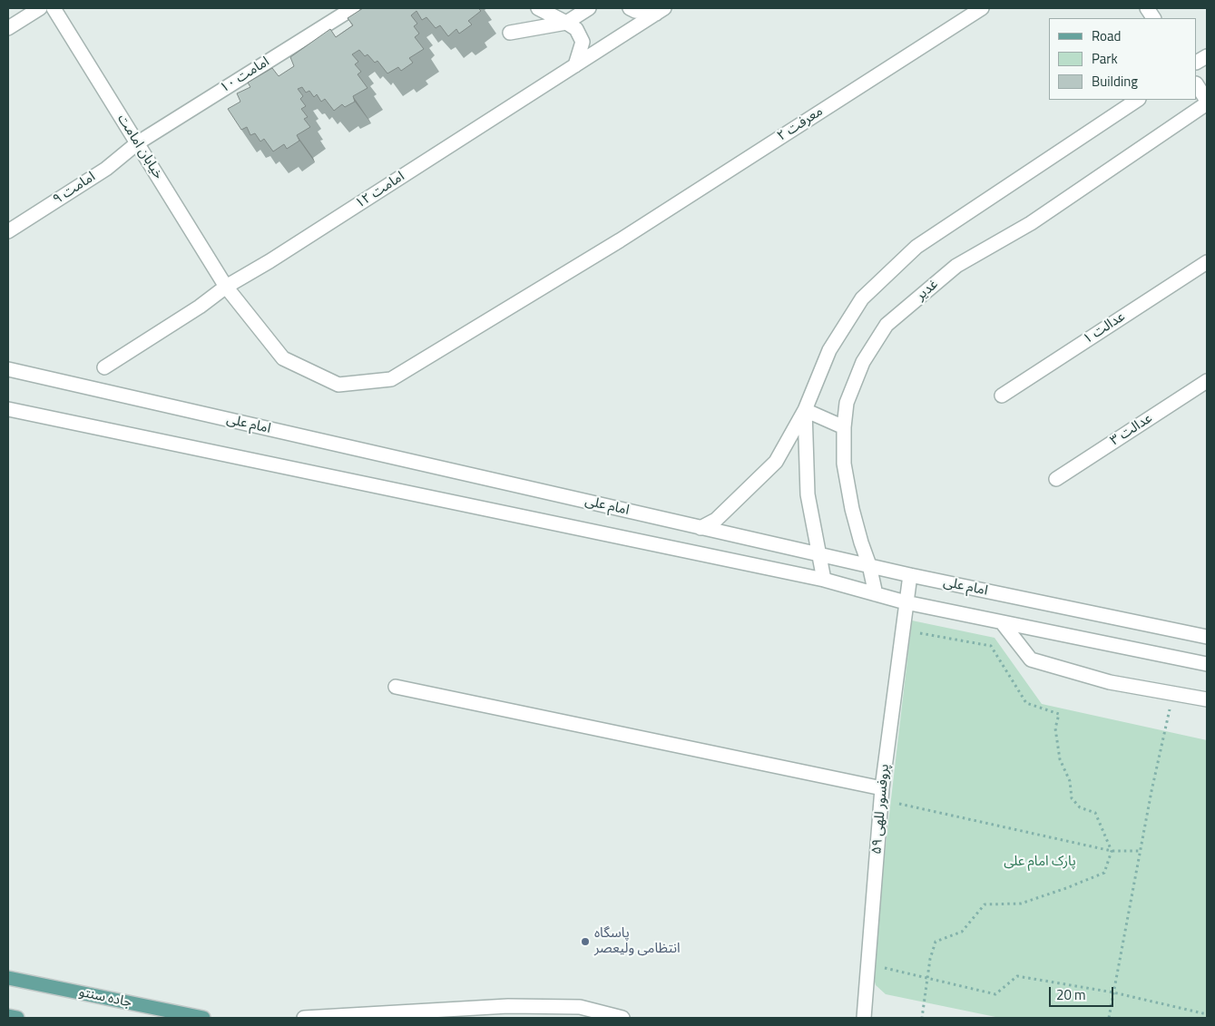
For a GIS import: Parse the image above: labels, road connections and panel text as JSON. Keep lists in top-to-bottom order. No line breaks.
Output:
{"streets":{"main road":["جاده سنتو"],"street":["امامت ۱۰","معرفت ۲","خیابان امامت","امامت ۹","امامت ۱۲","غدیر","عدالت ۱","امام علی","عدالت ۳","پروفسور للهی ۵۹"]},"crossings":[["امامت ۱۰","خیابان امامت"],["امامت ۱۰","امامت ۹"],["معرفت ۲","خیابان امامت"],["معرفت ۲","امامت ۱۲"],["خیابان امامت","امامت ۹"],["خیابان امامت","امامت ۱۲"],["غدیر","امام علی"],["امام علی","پروفسور للهی ۵۹"]],"parks":["پارک امام علی"],"places":["پاسگاه انتظامی ولیعصر"],"legend":["Road","Park","Building"],"scale_bar":"20 m"}
